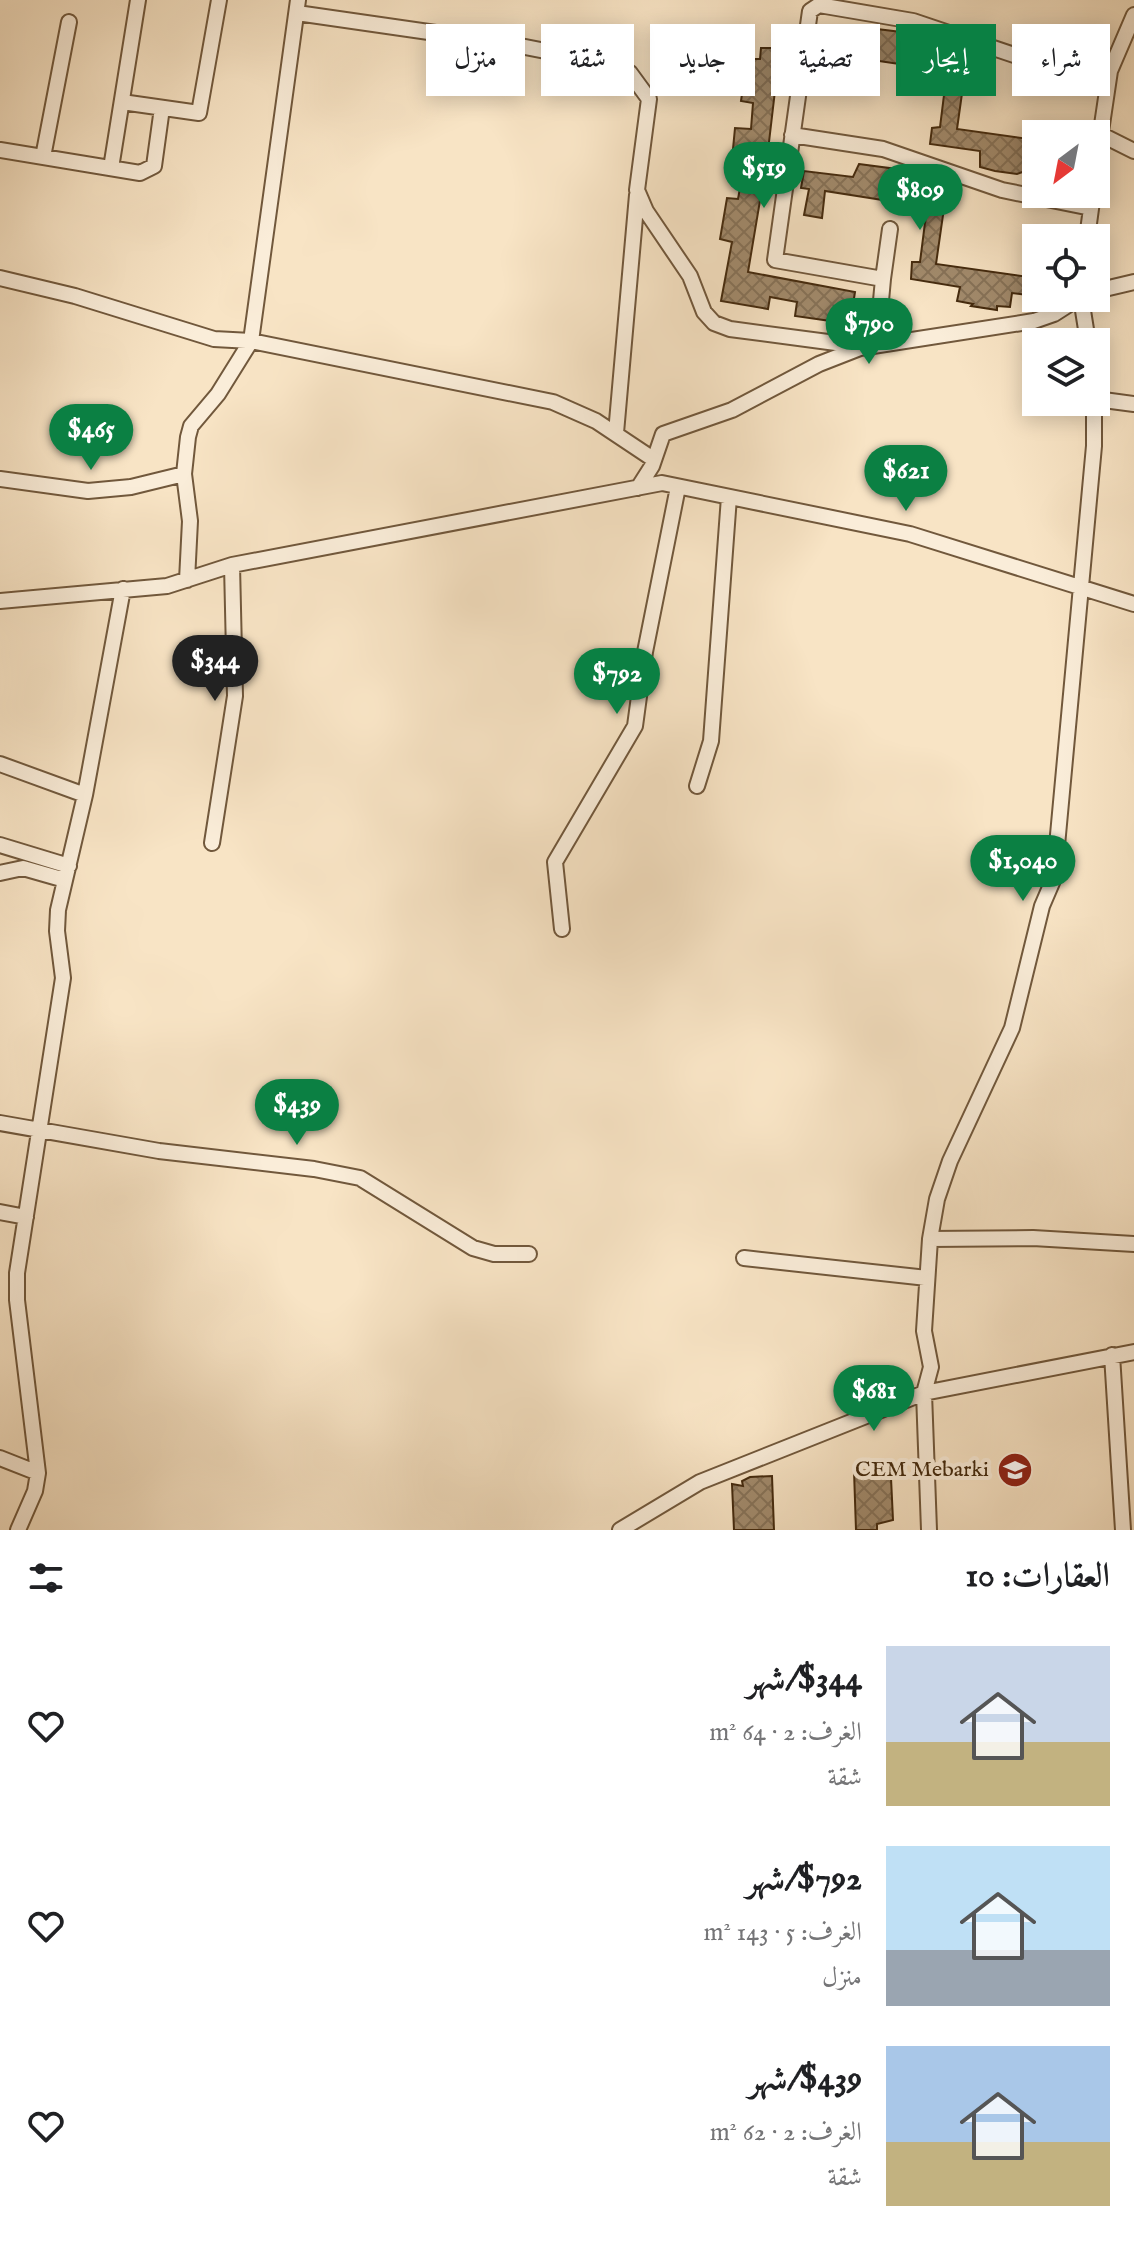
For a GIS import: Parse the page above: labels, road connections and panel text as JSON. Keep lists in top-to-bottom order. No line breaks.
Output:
{"places":{"school or university":["CEM Mebarki"]},"north":"bottom left","page":{"chip":["شراء","إيجار","تصفية","جديد","شقة","منزل"],"price":["$519","$809","$790","$465","$621","$344","$792","$1,040","$439","$681"],"heading":"العقارات: 10","list":[{"name":"$344/شهر","note":"الغرف: 2 · 64 m² · شقة"},{"name":"$792/شهر","note":"الغرف: 5 · 143 m² · منزل"},{"name":"$439/شهر","note":"الغرف: 2 · 62 m² · شقة"}]}}
